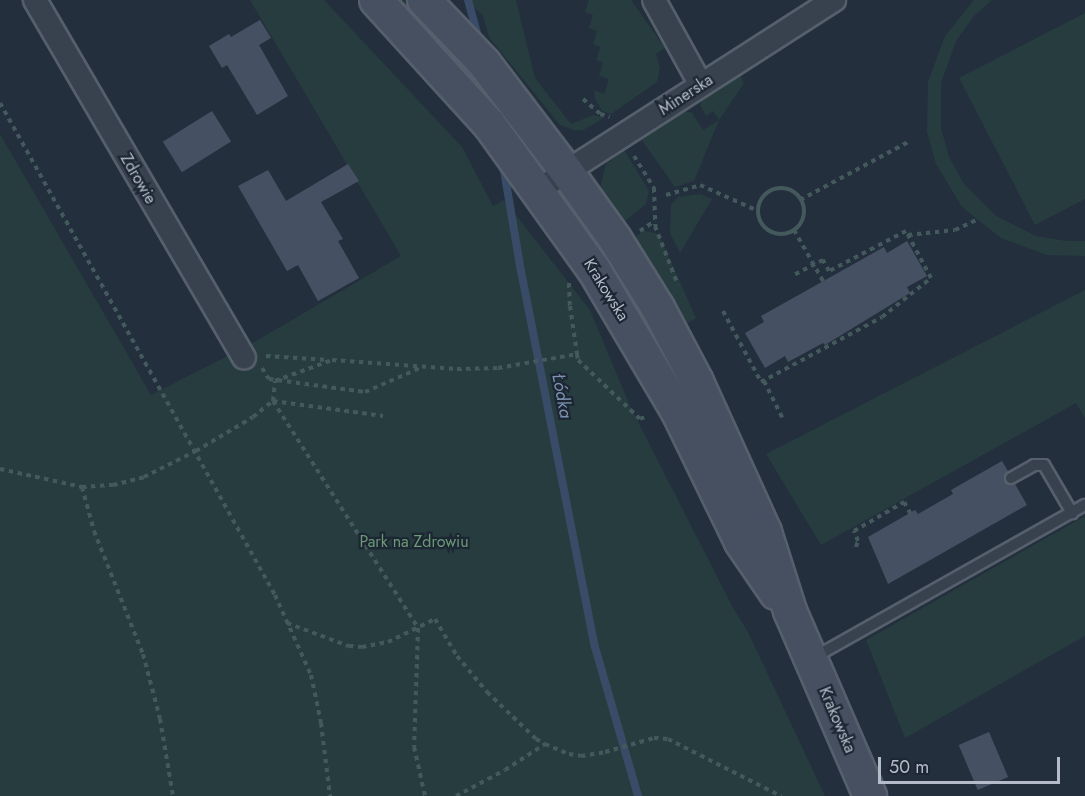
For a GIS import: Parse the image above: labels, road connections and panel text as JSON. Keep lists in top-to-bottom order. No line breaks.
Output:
{"streets":{"main road":["Krakowska"],"street":["Minerska","Zdrowie"]},"crossings":[["Minerska","Krakowska"]],"water":["Łódka"],"parks":["Park na Zdrowiu"],"scale_bar":"50 m"}
